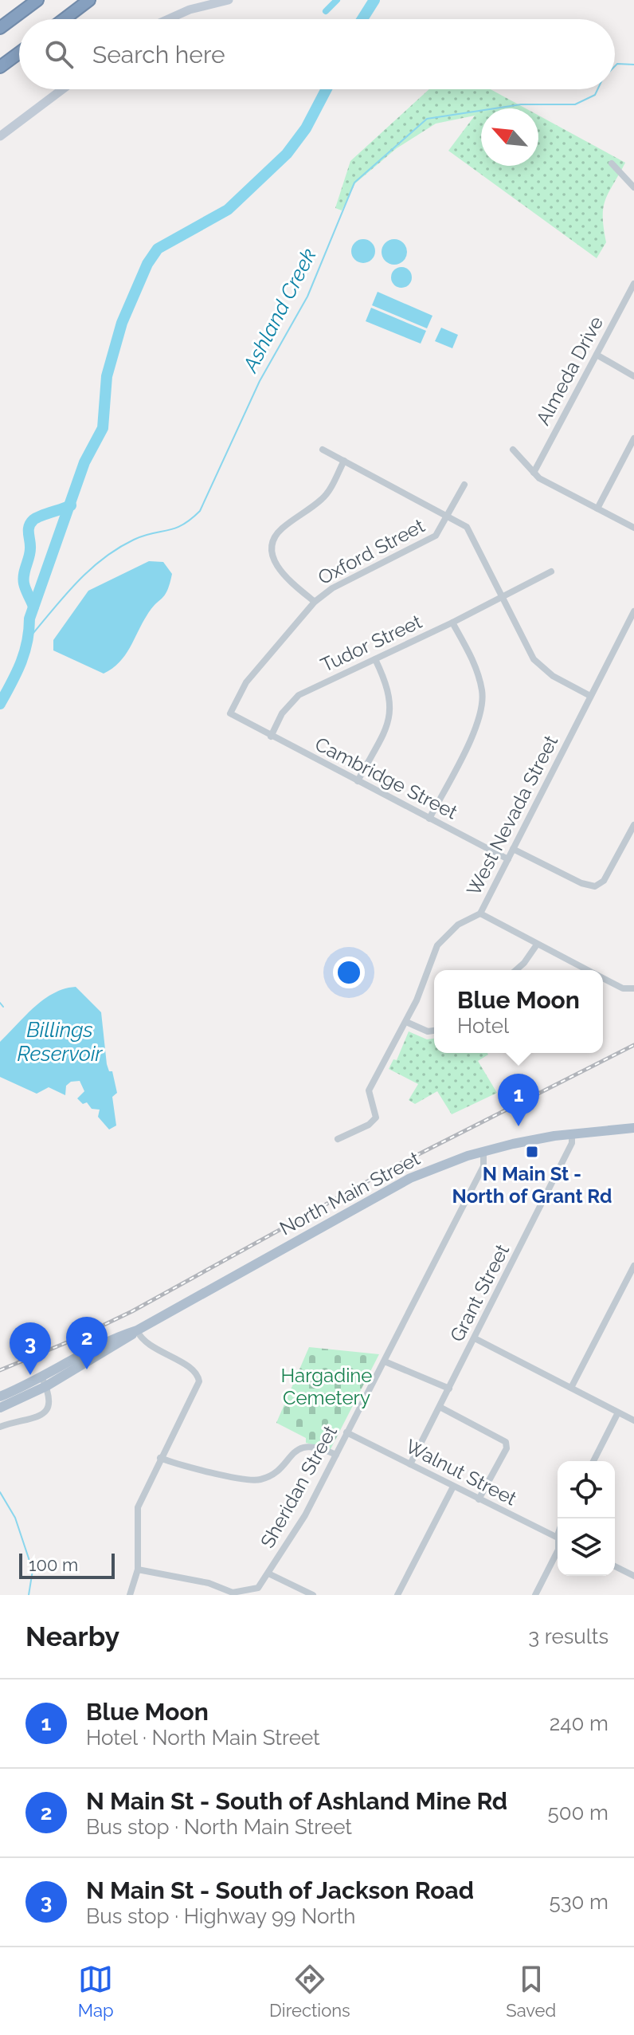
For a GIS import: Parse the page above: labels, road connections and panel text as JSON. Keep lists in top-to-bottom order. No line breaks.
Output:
{"streets":{"main road":["North Main Street"],"street":["Almeda Drive","Oxford Street","Tudor Street","Cambridge Street","West Nevada Street","Grant Street","Walnut Street","Sheridan Street"]},"crossings":[["Oxford Street","Cambridge Street"],["Tudor Street","Cambridge Street"],["Cambridge Street","West Nevada Street"],["North Main Street","Grant Street"],["North Main Street","Sheridan Street"],["Grant Street","Walnut Street"],["Walnut Street","Sheridan Street"]],"water":["Ashland Creek","Billings Reservoir"],"parks":["Hargadine Cemetery"],"places":{"transit":["N Main St - North of Grant Rd"]},"scale_bar":"100 m","north":"top left","page":{"search":"Search here","popup":["Blue Moon","Hotel"],"pins":["1","2","3"],"scale":"100 m","heading":["Nearby","3 results"],"list":[{"mark":"1","name":"Blue Moon","note":"Hotel · North Main Street","value":"240 m"},{"mark":"2","name":"N Main St - South of Ashland Mine Rd","note":"Bus stop · North Main Street","value":"500 m"},{"mark":"3","name":"N Main St - South of Jackson Road","note":"Bus stop · Highway 99 North","value":"530 m"}],"nav":["Map","Directions","Saved"]}}
